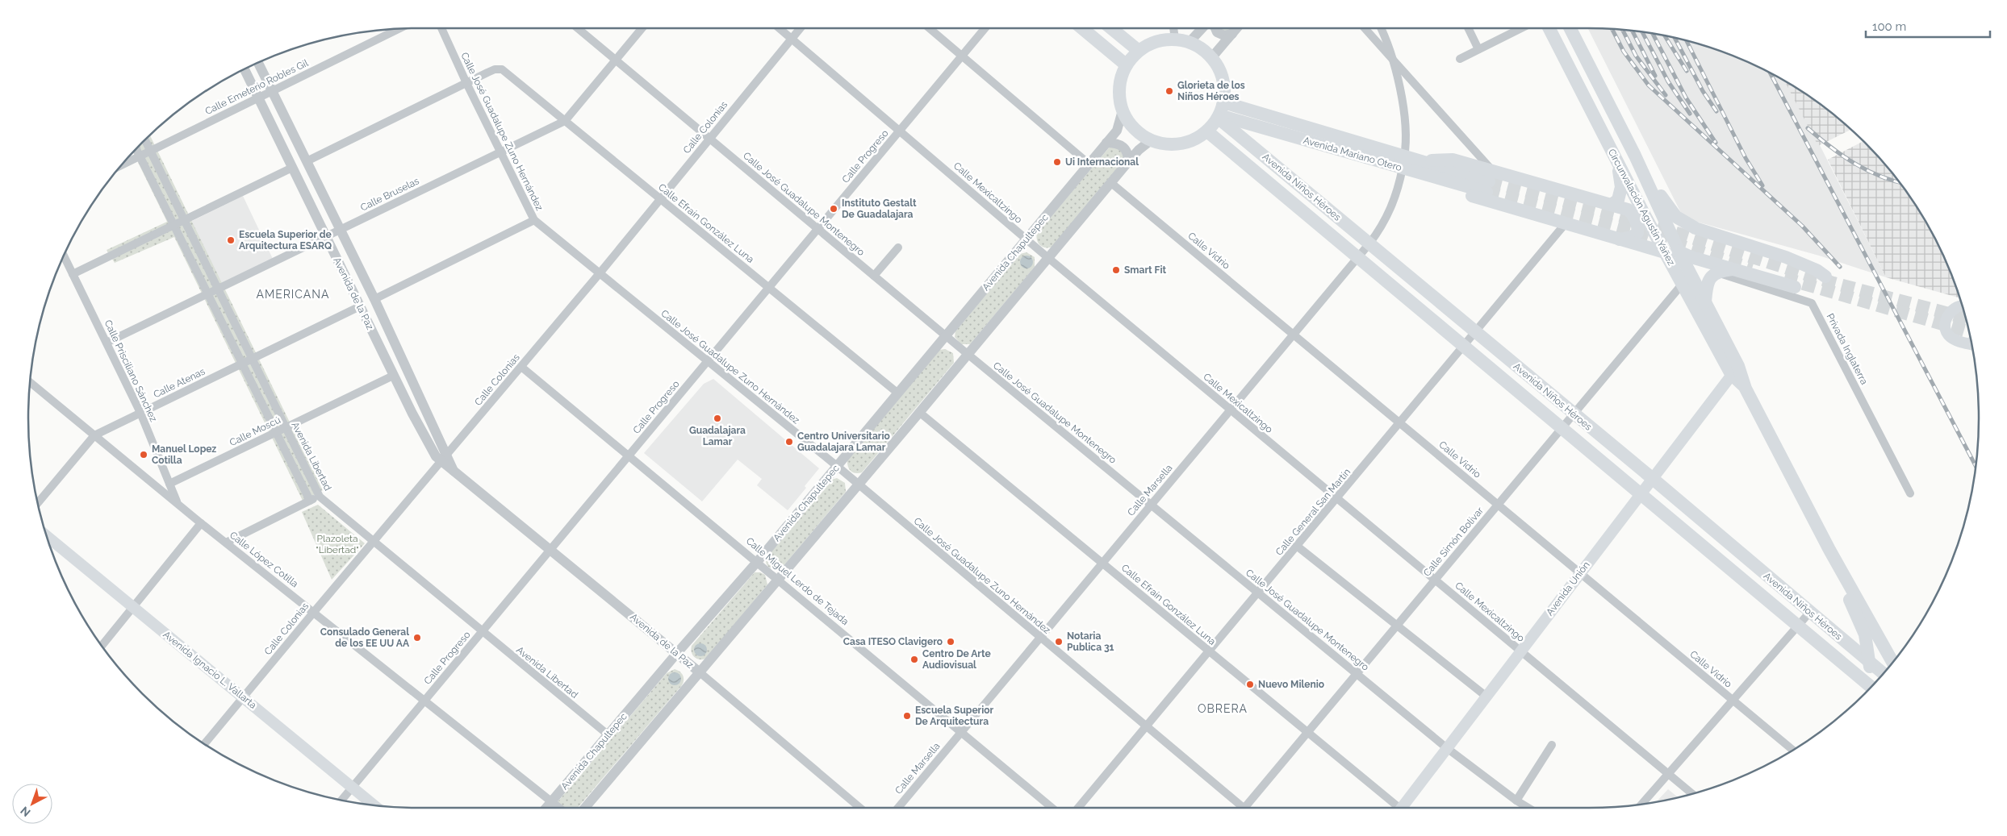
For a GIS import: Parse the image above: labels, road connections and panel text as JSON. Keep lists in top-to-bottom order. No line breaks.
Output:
{"streets":{"main road":["Avenida Mariano Otero","Avenida Niños Héroes","Circunvalación Agustín Yáñez","Avenida Unión","Avenida Ignacio L. Vallarta"],"street":["Calle Emeterio Robles Gil","Calle Colonias","Calle José Guadalupe Zuno Hernández","Calle Progreso","Calle Mexicaltzingo","Calle Bruselas","Calle José Guadalupe Montenegro","Calle Efraín González Luna","Calle Vidrio","Avenida Chapultepec","Avenida de la Paz","Privada Inglaterra","Calle Prisciliano Sánchez","Calle Atenas","Calle Moscú","Avenida Libertad","Calle Marsella","Calle General San Martín","Calle Simón Bolívar","Calle López Cotilla","Calle Miguel Lerdo de Tejada"]},"crossings":[["Calle Emeterio Robles Gil","Avenida de la Paz"],["Calle Emeterio Robles Gil","Avenida Libertad"],["Calle Colonias","Calle José Guadalupe Zuno Hernández"],["Calle Colonias","Calle Mexicaltzingo"],["Calle Colonias","Calle José Guadalupe Montenegro"],["Calle Colonias","Calle Efraín González Luna"],["Calle Colonias","Avenida de la Paz"],["Calle Colonias","Avenida Libertad"],["Calle Colonias","Calle López Cotilla"],["Calle Colonias","Calle Miguel Lerdo de Tejada"],["Calle Colonias","Avenida Ignacio L. Vallarta"],["Calle José Guadalupe Zuno Hernández","Calle Progreso"],["Calle José Guadalupe Zuno Hernández","Calle Bruselas"],["Calle José Guadalupe Zuno Hernández","Calle Efraín González Luna"],["Calle José Guadalupe Zuno Hernández","Avenida Chapultepec"],["Calle José Guadalupe Zuno Hernández","Calle Marsella"],["Calle José Guadalupe Zuno Hernández","Calle General San Martín"],["Avenida Mariano Otero","Avenida Niños Héroes"],["Avenida Mariano Otero","Avenida Chapultepec"],["Avenida Mariano Otero","Calle Marsella"],["Calle Progreso","Calle Mexicaltzingo"],["Calle Progreso","Calle José Guadalupe Montenegro"],["Calle Progreso","Calle Efraín González Luna"],["Calle Progreso","Avenida de la Paz"],["Calle Progreso","Avenida Libertad"],["Calle Progreso","Calle López Cotilla"],["Calle Progreso","Calle Miguel Lerdo de Tejada"],["Calle Progreso","Avenida Ignacio L. Vallarta"],["Avenida Niños Héroes","Circunvalación Agustín Yáñez"],["Avenida Niños Héroes","Avenida Chapultepec"],["Avenida Niños Héroes","Calle Marsella"],["Avenida Niños Héroes","Calle General San Martín"],["Avenida Niños Héroes","Calle Simón Bolívar"],["Avenida Niños Héroes","Avenida Unión"],["Calle Mexicaltzingo","Avenida Chapultepec"],["Calle Mexicaltzingo","Calle Marsella"],["Calle Mexicaltzingo","Calle General San Martín"],["Calle Mexicaltzingo","Calle Simón Bolívar"],["Calle Mexicaltzingo","Avenida Unión"],["Calle Bruselas","Calle José Guadalupe Montenegro"],["Calle Bruselas","Calle Efraín González Luna"],["Calle Bruselas","Avenida de la Paz"],["Calle Bruselas","Calle Prisciliano Sánchez"],["Calle Bruselas","Avenida Libertad"],["Calle José Guadalupe Montenegro","Avenida Chapultepec"],["Calle José Guadalupe Montenegro","Calle Marsella"],["Calle José Guadalupe Montenegro","Calle General San Martín"],["Calle José Guadalupe Montenegro","Calle Simón Bolívar"],["Calle José Guadalupe Montenegro","Avenida Unión"],["Circunvalación Agustín Yáñez","Calle Simón Bolívar"],["Circunvalación Agustín Yáñez","Avenida Unión"],["Calle Efraín González Luna","Avenida Chapultepec"],["Calle Efraín González Luna","Calle Marsella"],["Calle Efraín González Luna","Calle General San Martín"],["Calle Efraín González Luna","Calle Simón Bolívar"],["Calle Vidrio","Calle Marsella"],["Calle Vidrio","Calle General San Martín"],["Calle Vidrio","Calle Simón Bolívar"],["Calle Vidrio","Avenida Unión"],["Avenida Chapultepec","Avenida de la Paz"],["Avenida Chapultepec","Avenida Libertad"],["Avenida Chapultepec","Calle López Cotilla"],["Avenida Chapultepec","Calle Miguel Lerdo de Tejada"],["Avenida de la Paz","Calle Atenas"],["Avenida de la Paz","Calle Moscú"],["Calle Prisciliano Sánchez","Calle Atenas"],["Calle Prisciliano Sánchez","Calle Moscú"],["Calle Prisciliano Sánchez","Calle López Cotilla"],["Calle Atenas","Avenida Libertad"],["Calle Atenas","Calle López Cotilla"],["Calle Moscú","Avenida Libertad"],["Calle Marsella","Calle Miguel Lerdo de Tejada"]],"districts":["AMERICANA","OBRERA"],"parks":["Plazoleta \"Libertad\""],"places":["Glorieta de los Niños Héroes","Ui Internacional","Instituto Gestalt De Guadalajara","Escuela Superior de Arquitectura ESARQ","Smart Fit","Guadalajara Lamar","Centro Universitario Guadalajara Lamar","Manuel Lopez Cotilla","Consulado General de los EE UU AA","Casa ITESO Clavigero","Notaria Publica 31","Centro De Arte Audiovisual","Nuevo Milenio","Escuela Superior De Arquitectura"],"scale_bar":"100 m","north":"bottom left"}
